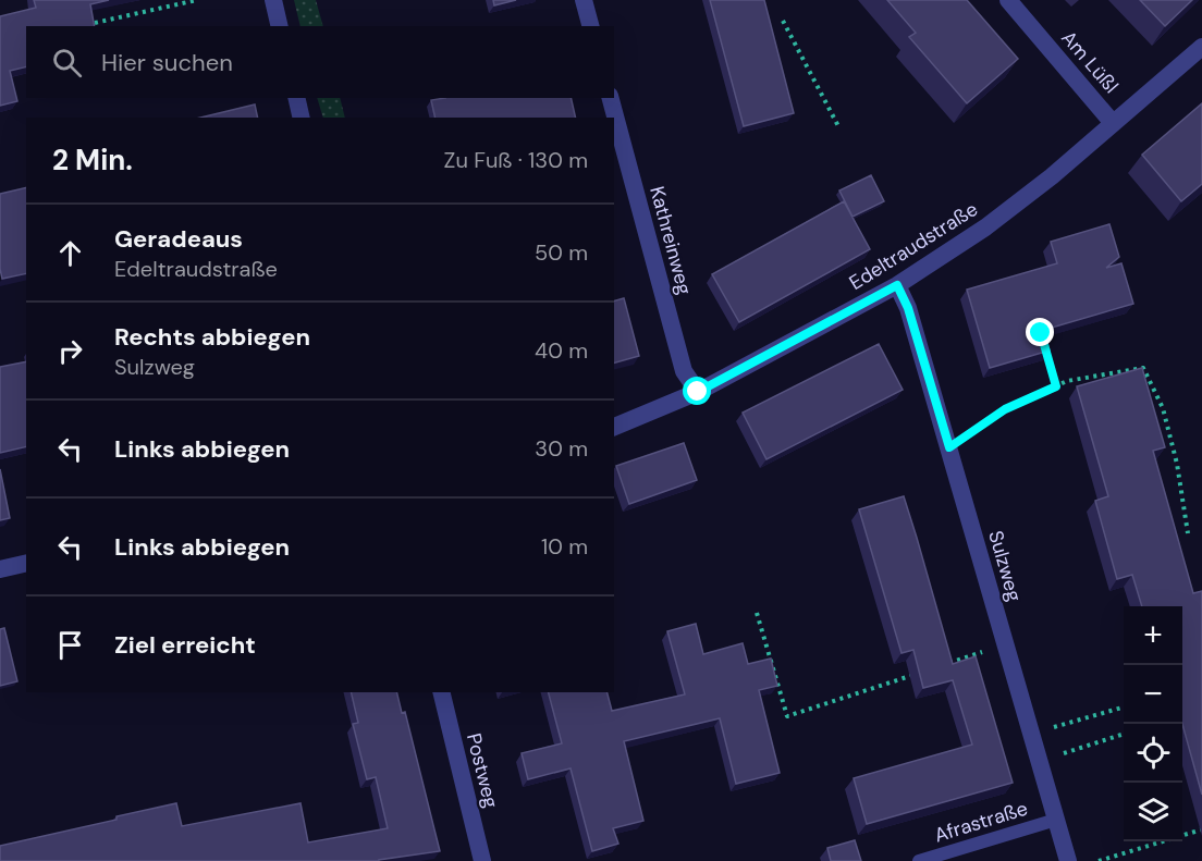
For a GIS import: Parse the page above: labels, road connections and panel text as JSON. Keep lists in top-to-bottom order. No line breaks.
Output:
{"streets":{"street":["Am Lüßl","Kathreinweg","Edeltraudstraße","Sulzweg","Postweg"],"lane":["Afrastraße"]},"crossings":[["Am Lüßl","Edeltraudstraße"],["Kathreinweg","Edeltraudstraße"],["Edeltraudstraße","Sulzweg"],["Sulzweg","Afrastraße"]],"page":{"search":"Hier suchen","heading":["2 Min.","Zu Fuß · 130 m"],"list":[["Geradeaus","Edeltraudstraße","50 m"],["Rechts abbiegen","Sulzweg","40 m"],["Links abbiegen","30 m"],["Links abbiegen","10 m"],"Ziel erreicht"],"map_buttons":["+","−"]}}
